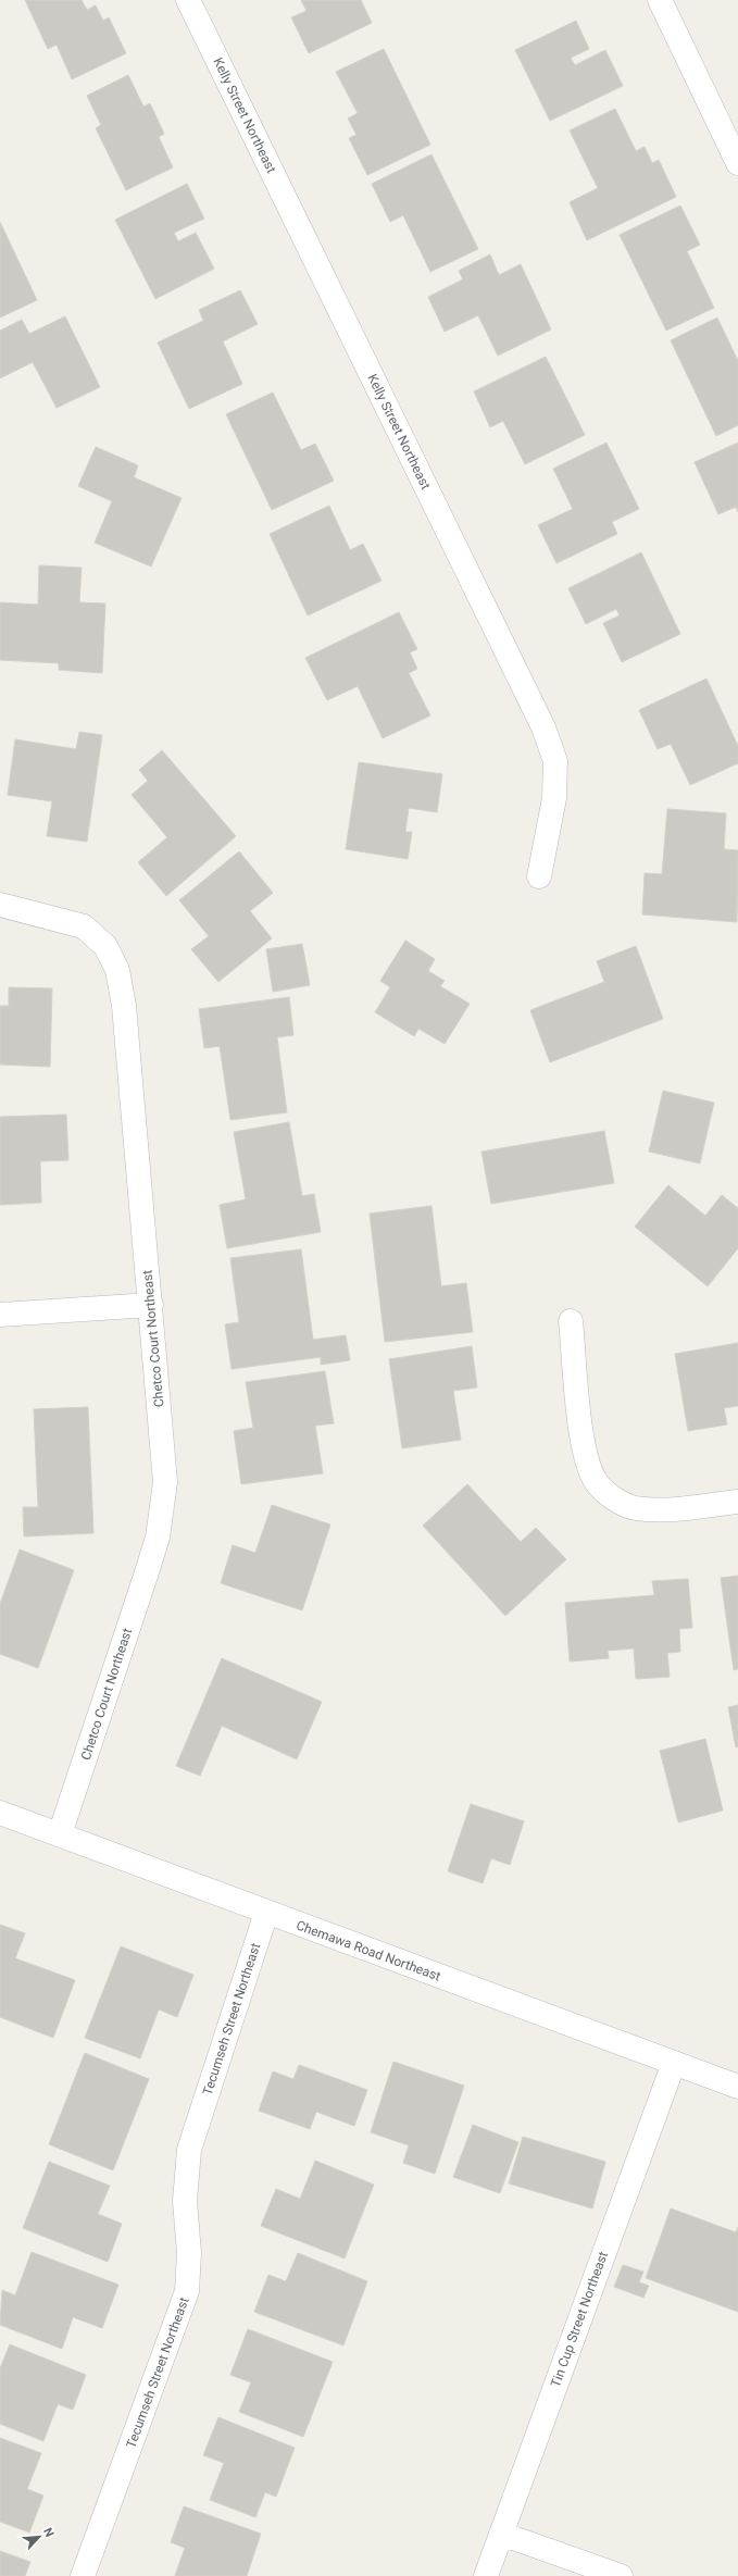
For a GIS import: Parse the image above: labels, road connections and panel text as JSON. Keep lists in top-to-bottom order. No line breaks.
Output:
{"streets":{"street":["Kelly Street Northeast","Chetco Court Northeast","Chemawa Road Northeast","Tecumseh Street Northeast","Tin Cup Street Northeast"]},"crossings":[["Chetco Court Northeast","Chemawa Road Northeast"],["Chemawa Road Northeast","Tecumseh Street Northeast"],["Chemawa Road Northeast","Tin Cup Street Northeast"]],"north":"top right"}
